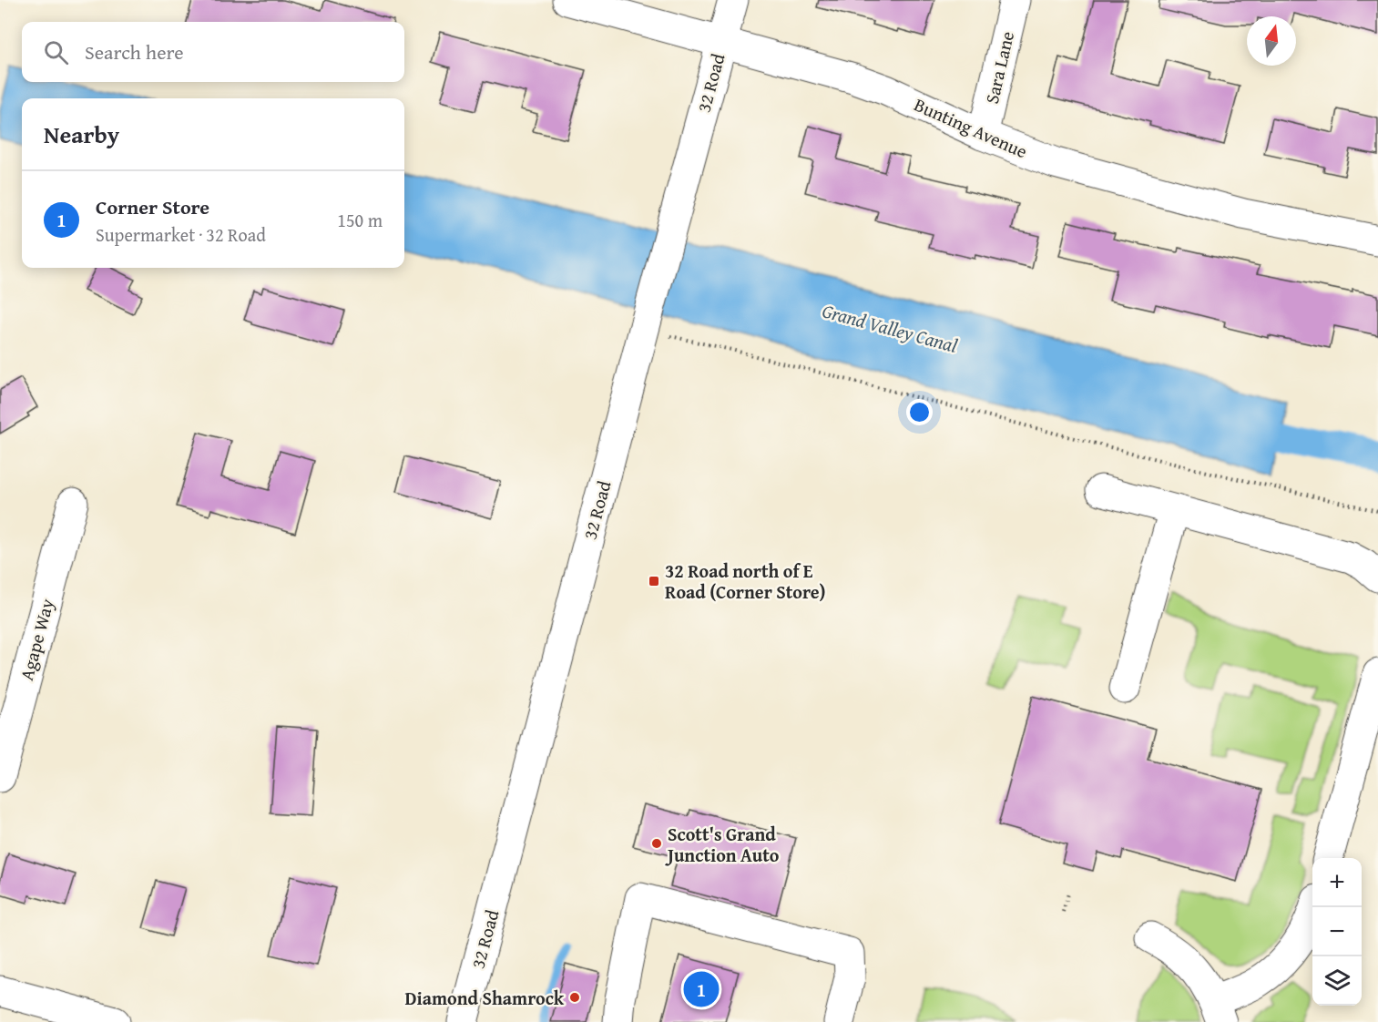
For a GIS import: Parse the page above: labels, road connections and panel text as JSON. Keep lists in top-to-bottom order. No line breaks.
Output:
{"streets":{"street":["Sara Lane","32 Road","Bunting Avenue","Agape Way"]},"crossings":[["Sara Lane","Bunting Avenue"],["32 Road","Bunting Avenue"]],"water":["Grand Valley Canal"],"places":{"transit":["32 Road north of E Road (Corner Store)"],"other":["Scott's Grand Junction Auto","Diamond Shamrock"]},"north":"top","page":{"search":"Search here","heading":"Nearby","list":[{"mark":"1","name":"Corner Store","note":"Supermarket · 32 Road","value":"150 m"}],"map_buttons":["+","−"],"pins":"1"}}
